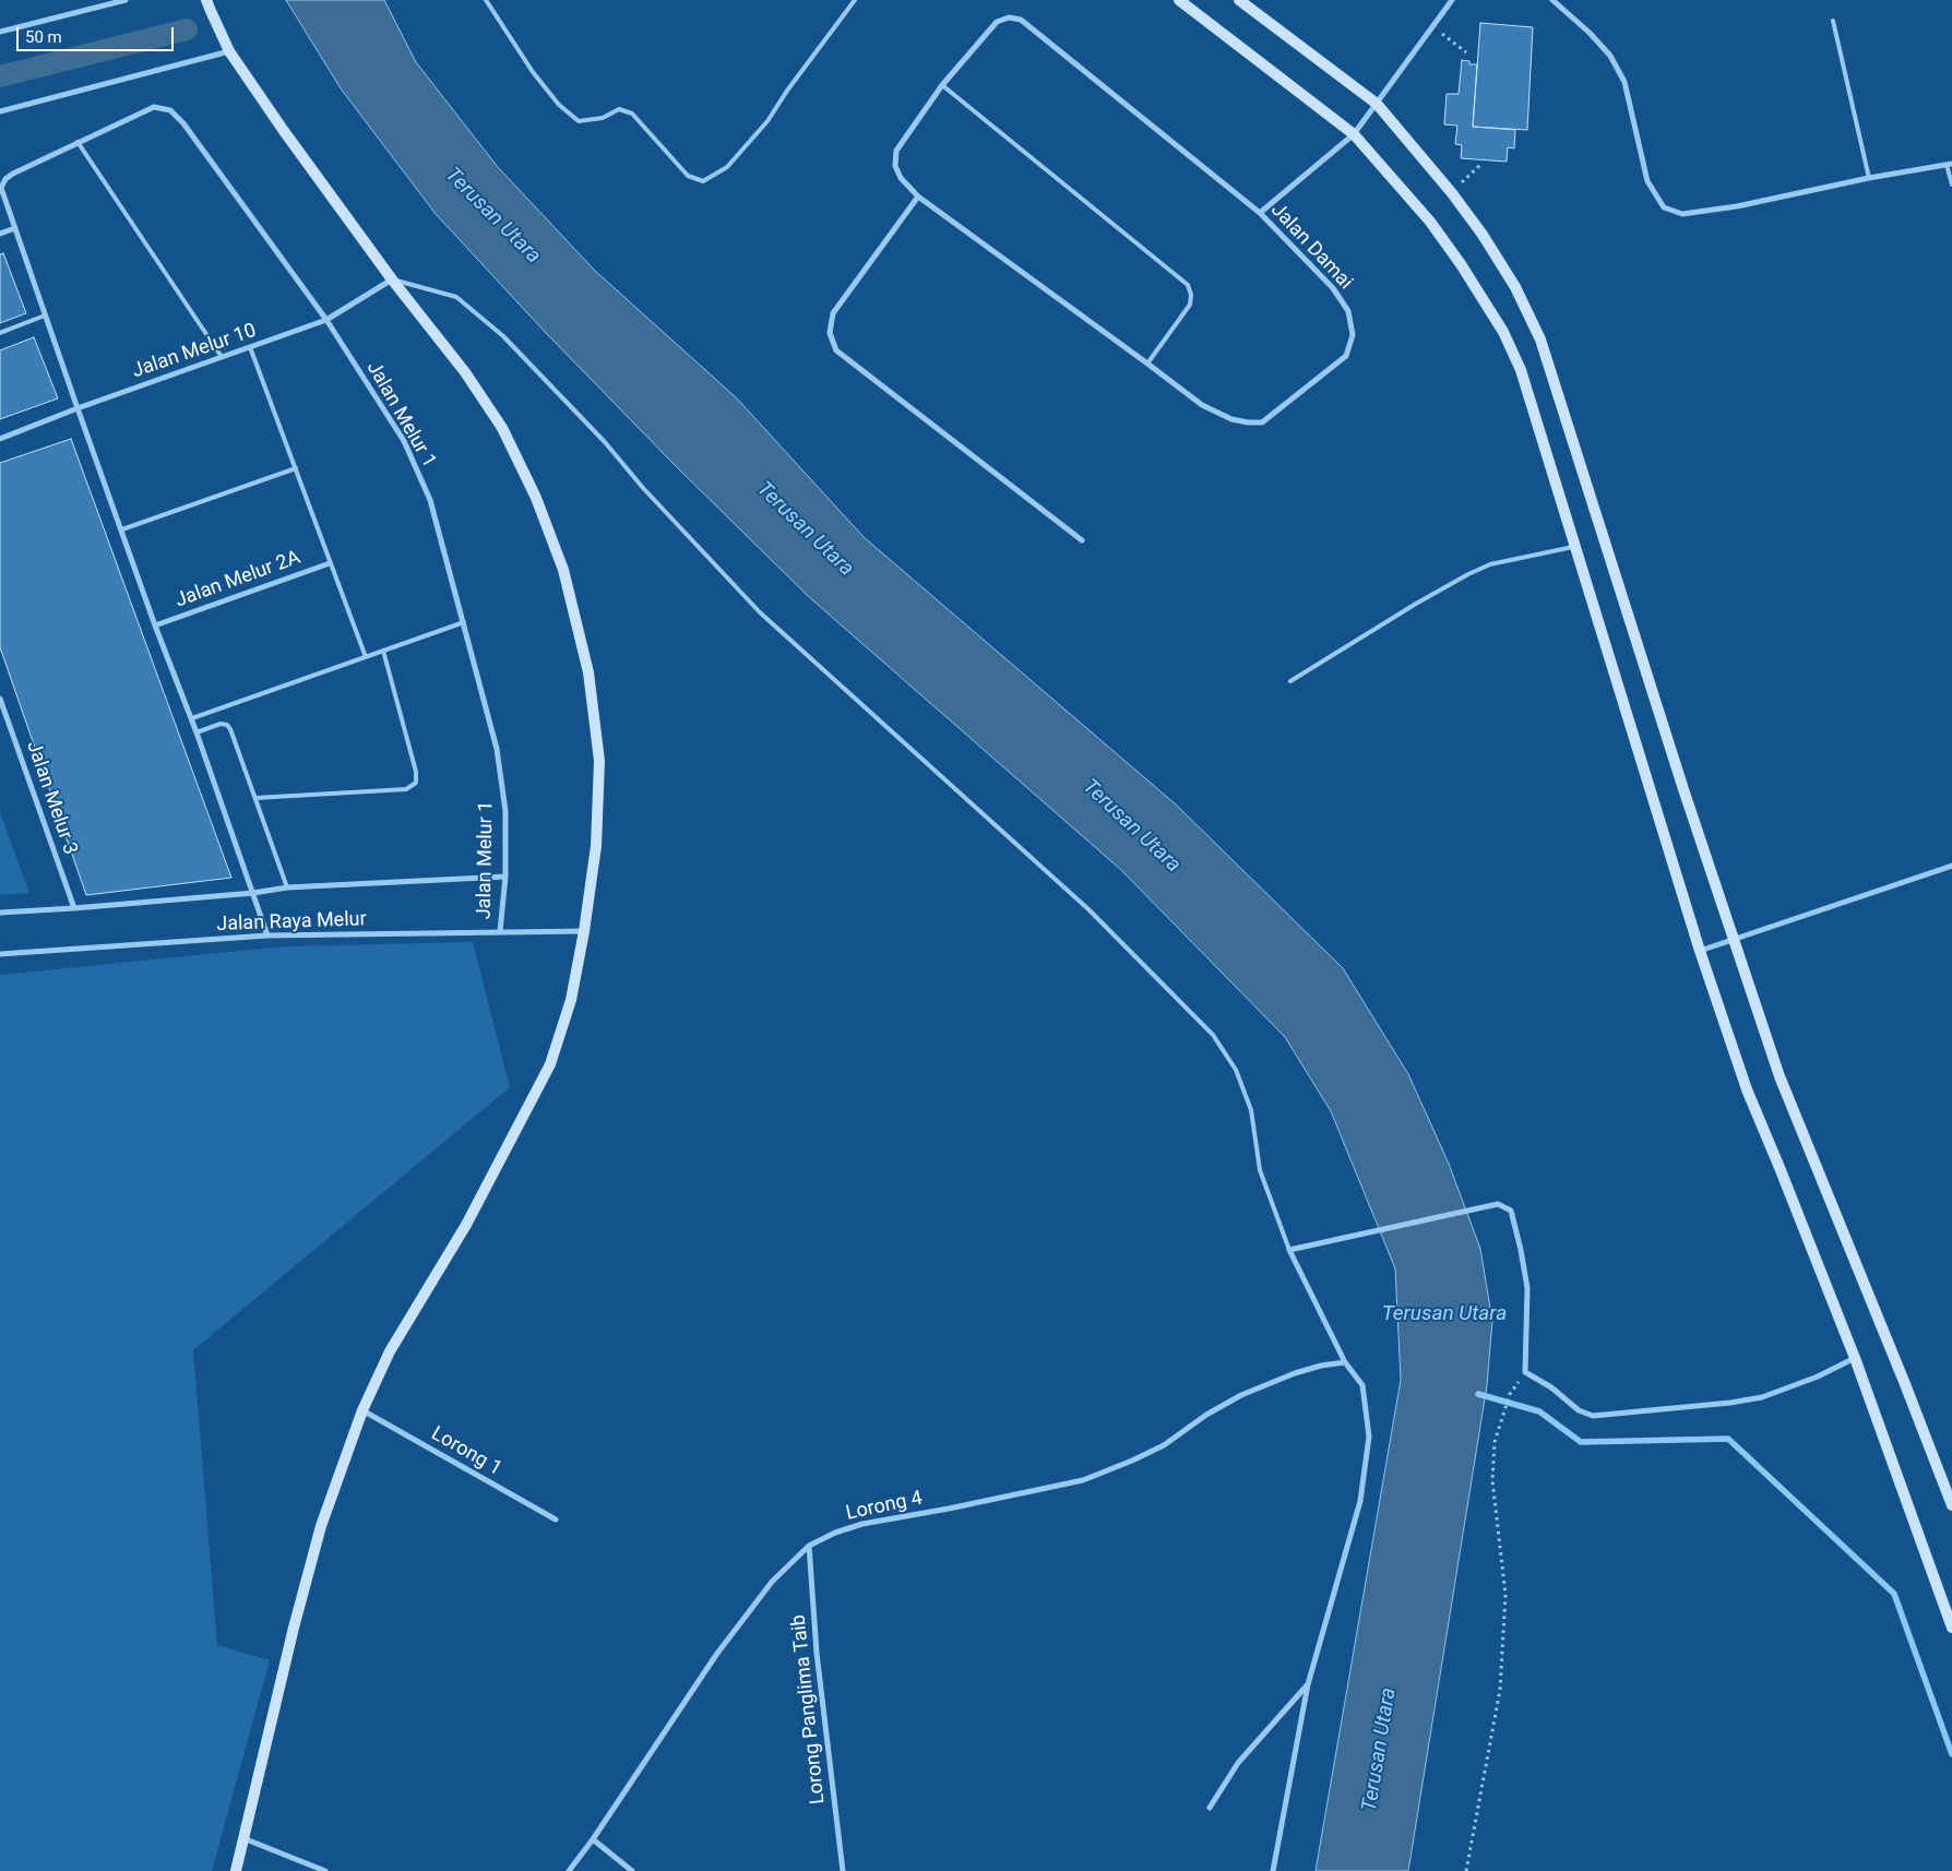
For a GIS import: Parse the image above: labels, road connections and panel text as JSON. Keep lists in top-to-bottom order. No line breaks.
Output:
{"streets":{"street":["Jalan Damai","Jalan Melur 10","Jalan Melur 1","Jalan Melur 2A","Jalan Melur 3","Jalan Raya Melur","Lorong 1","Lorong 4","Lorong Panglima Taib"]},"crossings":[["Jalan Melur 10","Jalan Melur 1"],["Jalan Melur 1","Jalan Raya Melur"],["Lorong 4","Lorong Panglima Taib"]],"water":["Terusan Utara"],"scale_bar":"50 m"}
